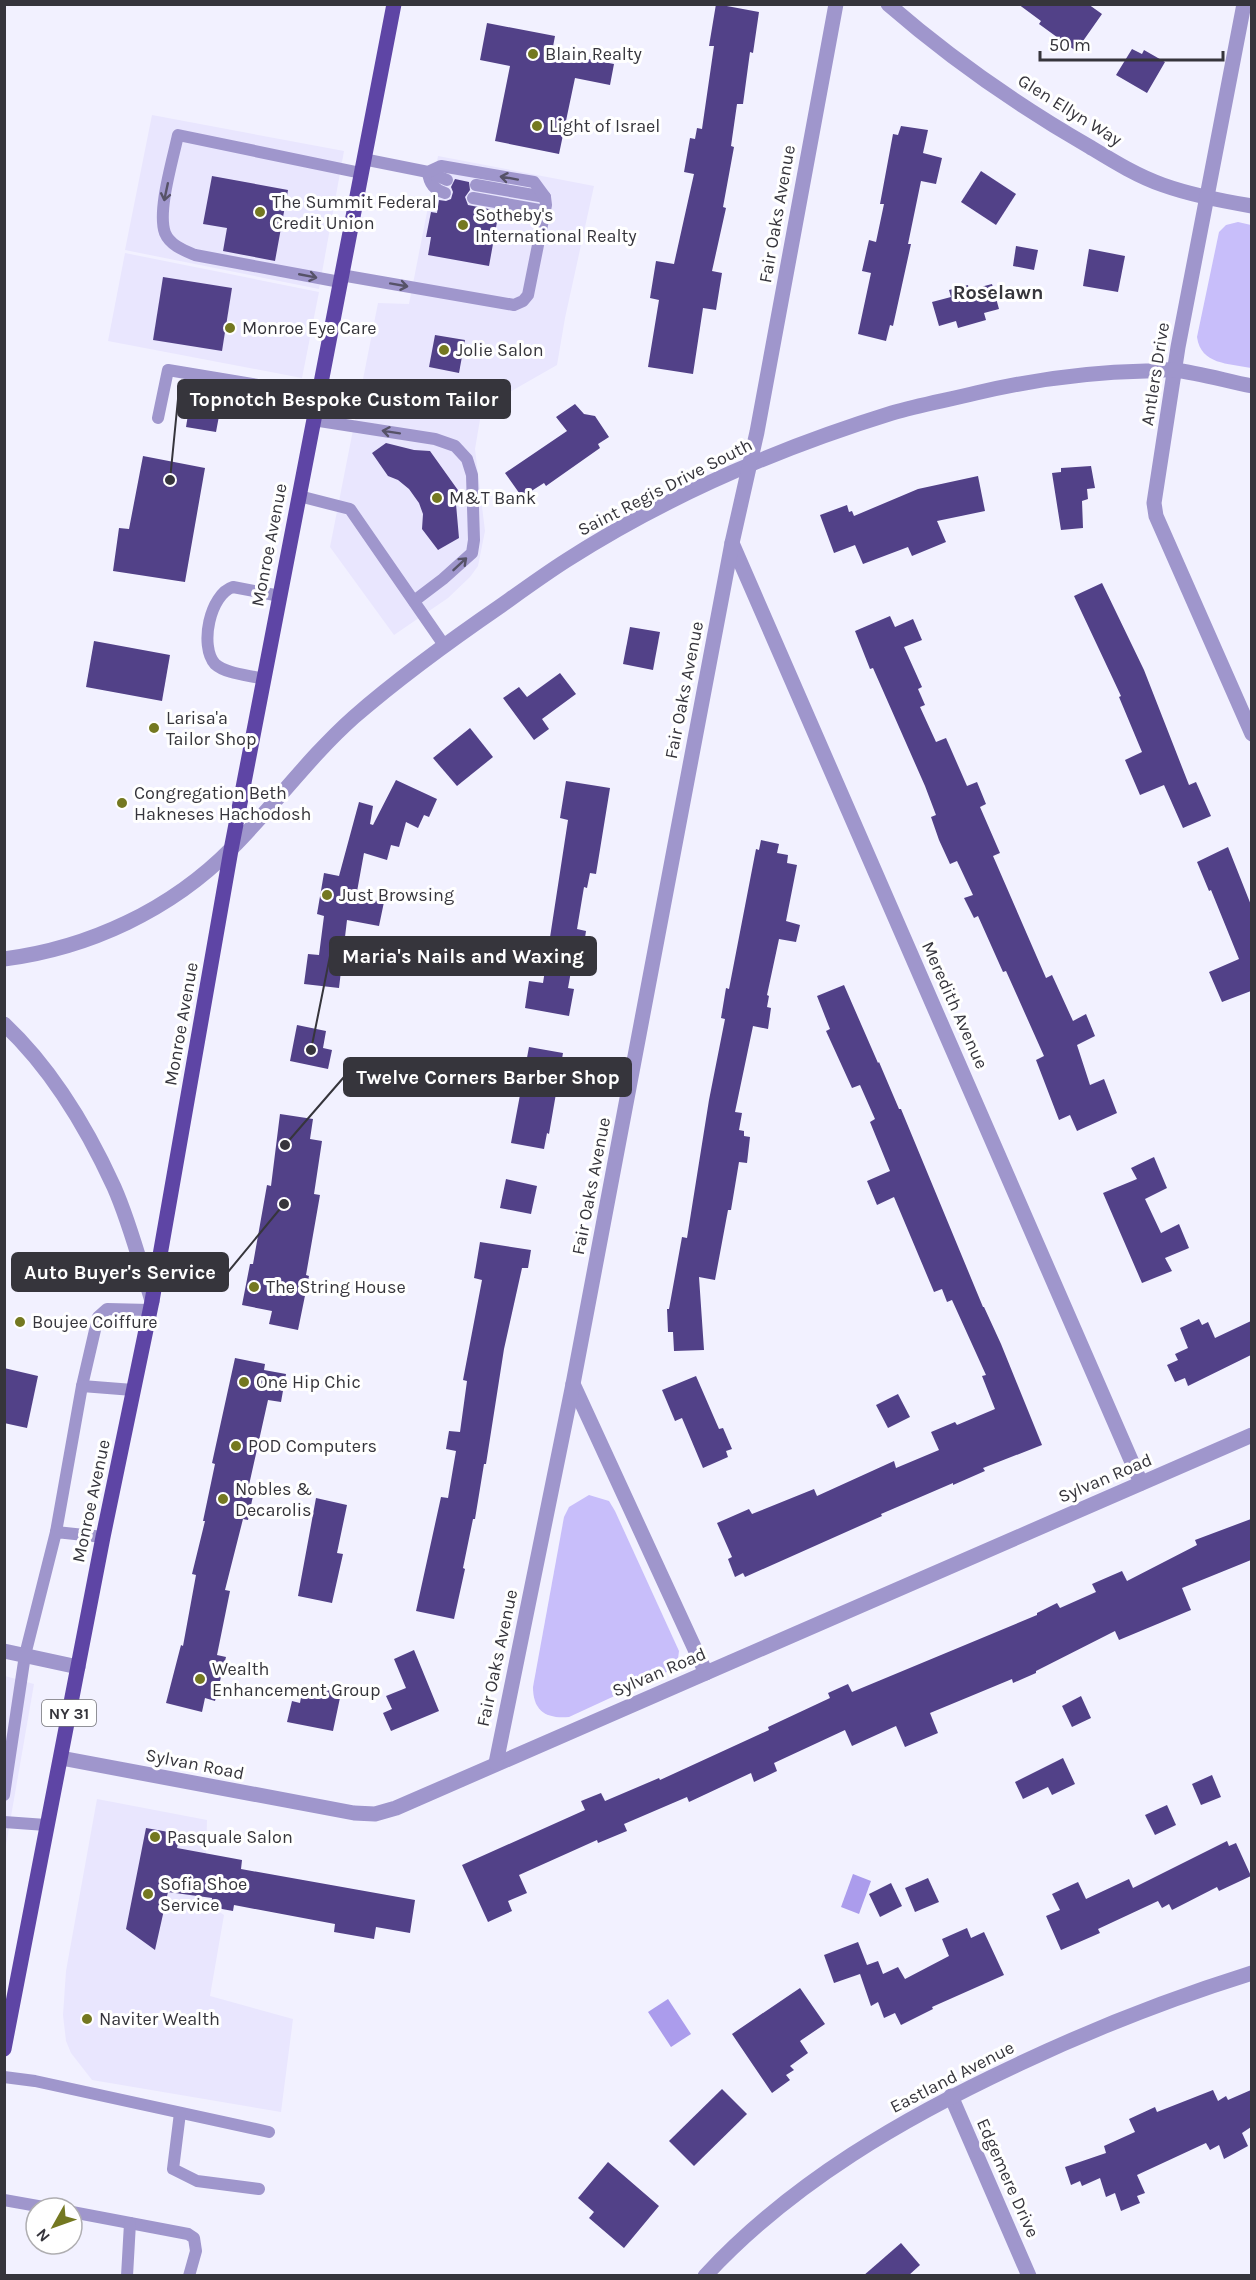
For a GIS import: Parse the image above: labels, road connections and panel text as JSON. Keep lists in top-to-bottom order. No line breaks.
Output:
{"streets":{"main road":["Monroe Avenue","NY 31"],"street":["Glen Ellyn Way","Fair Oaks Avenue","Antlers Drive","Saint Regis Drive South","Meredith Avenue","Sylvan Road","Eastland Avenue","Edgemere Drive"]},"crossings":[["Glen Ellyn Way","Antlers Drive"],["Fair Oaks Avenue","Saint Regis Drive South"],["Fair Oaks Avenue","Meredith Avenue"],["Fair Oaks Avenue","Sylvan Road"],["Antlers Drive","Saint Regis Drive South"],["Saint Regis Drive South","Monroe Avenue"],["Monroe Avenue","Sylvan Road"],["Meredith Avenue","Sylvan Road"],["Eastland Avenue","Edgemere Drive"]],"districts":["Roselawn"],"places":["Blain Realty","Light of Israel","The Summit Federal Credit Union","Sotheby's International Realty","Monroe Eye Care","Jolie Salon","Topnotch Bespoke Custom Tailor","M&T Bank","Larisa'a Tailor Shop","Congregation Beth Hakneses Hachodosh","Just Browsing","Maria's Nails and Waxing","Twelve Corners Barber Shop","Auto Buyer's Service","The String House","Boujee Coiffure","One Hip Chic","POD Computers","Nobles & Decarolis","Wealth Enhancement Group","Pasquale Salon","Sofia Shoe Service","Naviter Wealth"],"scale_bar":"50 m","north":"bottom left"}
